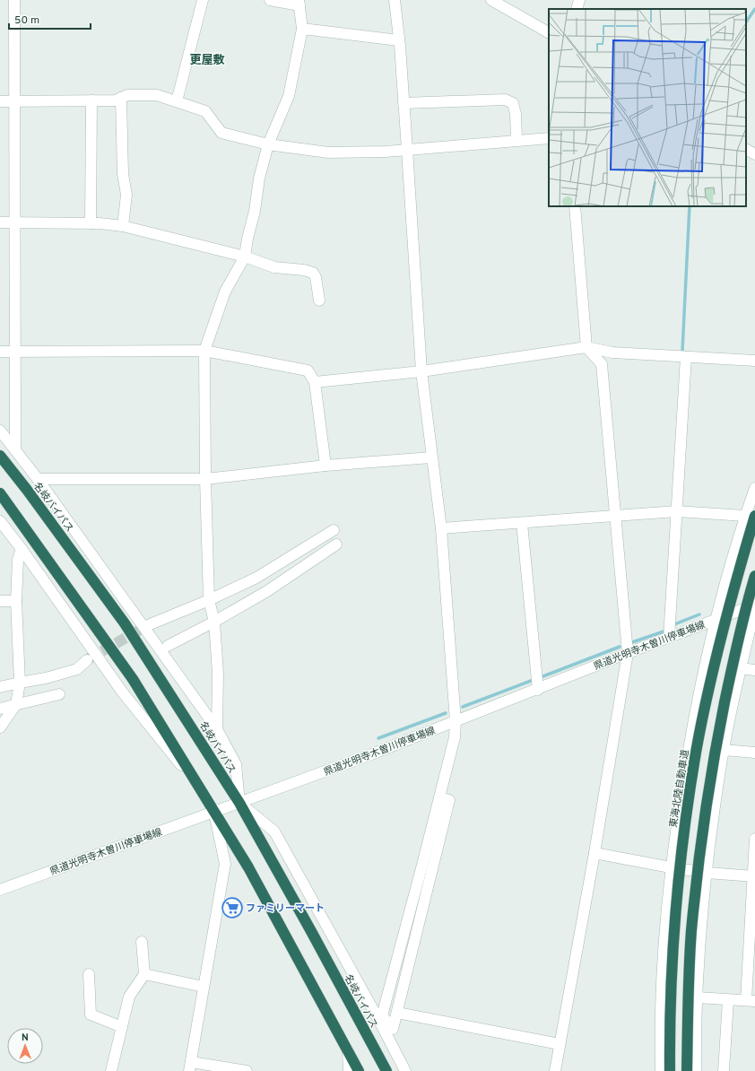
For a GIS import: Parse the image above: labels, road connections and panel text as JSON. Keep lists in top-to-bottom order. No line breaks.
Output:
{"streets":{"highway":["名岐バイパス","東海北陸自動車道"],"street":["県道光明寺木曽川停車場線"]},"crossings":[["名岐バイパス","県道光明寺木曽川停車場線"]],"districts":["更屋敷"],"places":{"supermarket":["ファミリーマート"]},"scale_bar":"50 m","north":"top"}
